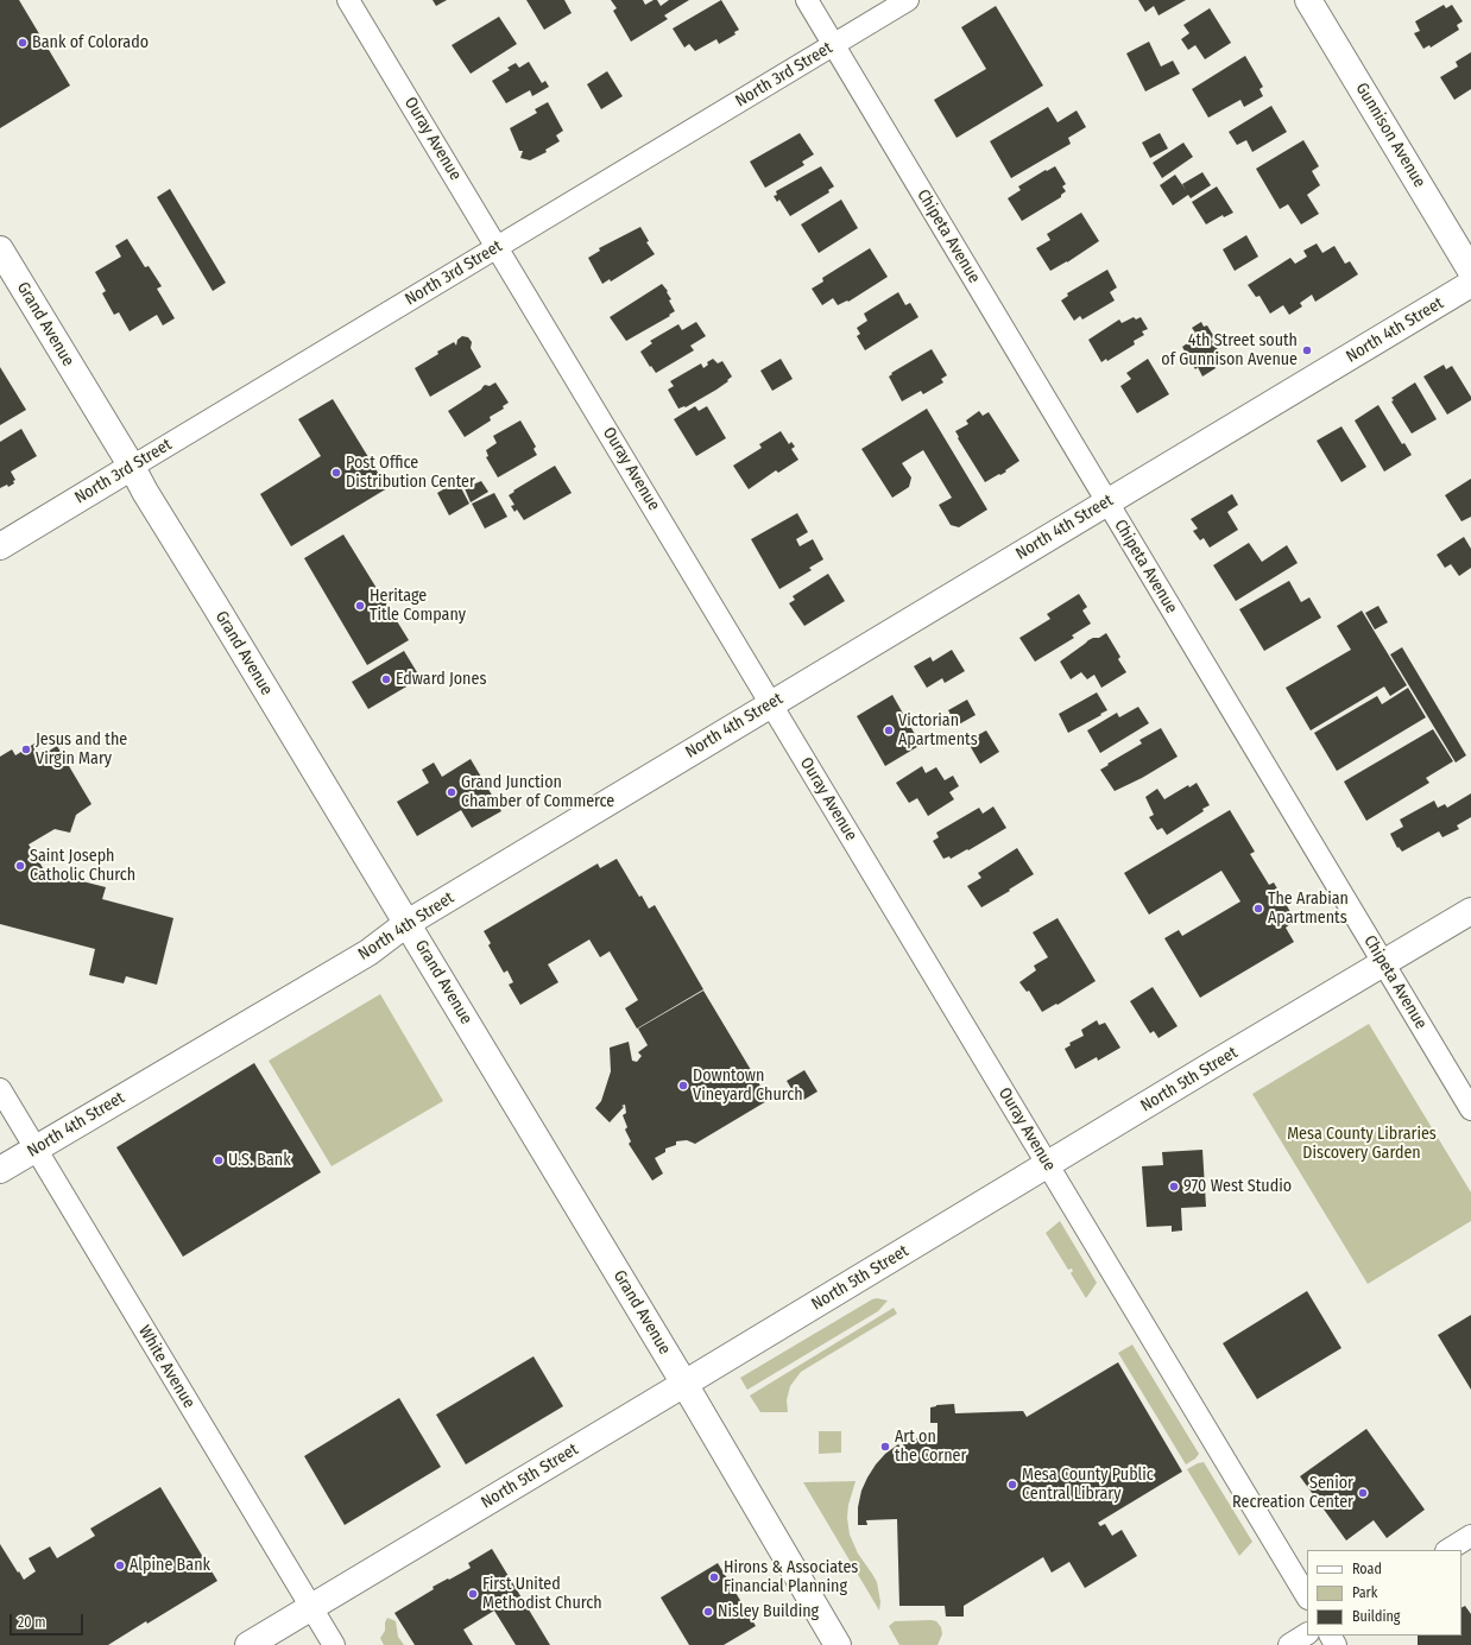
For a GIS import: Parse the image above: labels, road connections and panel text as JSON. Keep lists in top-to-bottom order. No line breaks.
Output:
{"streets":{"street":["North 3rd Street","Gunnison Avenue","Ouray Avenue","Chipeta Avenue","Grand Avenue","North 4th Street","North 5th Street","White Avenue"]},"crossings":[["North 3rd Street","Ouray Avenue"],["North 3rd Street","Chipeta Avenue"],["North 3rd Street","Grand Avenue"],["Ouray Avenue","North 4th Street"],["Ouray Avenue","North 5th Street"],["Chipeta Avenue","North 4th Street"],["Chipeta Avenue","North 5th Street"],["Grand Avenue","North 4th Street"],["Grand Avenue","North 5th Street"],["North 4th Street","White Avenue"],["North 5th Street","White Avenue"]],"parks":["Mesa County Libraries Discovery Garden"],"places":["Bank of Colorado","4th Street south of Gunnison Avenue","Post Office Distribution Center","Heritage Title Company","Edward Jones","Victorian Apartments","Jesus and the Virgin Mary","Grand Junction Chamber of Commerce","Saint Joseph Catholic Church","The Arabian Apartments","Downtown Vineyard Church","U.S. Bank","970 West Studio","Art on the Corner","Mesa County Public Central Library","Senior Recreation Center","Alpine Bank","Hirons & Associates Financial Planning","First United Methodist Church","Nisley Building"],"legend":["Road","Park","Building"],"scale_bar":"20 m"}
